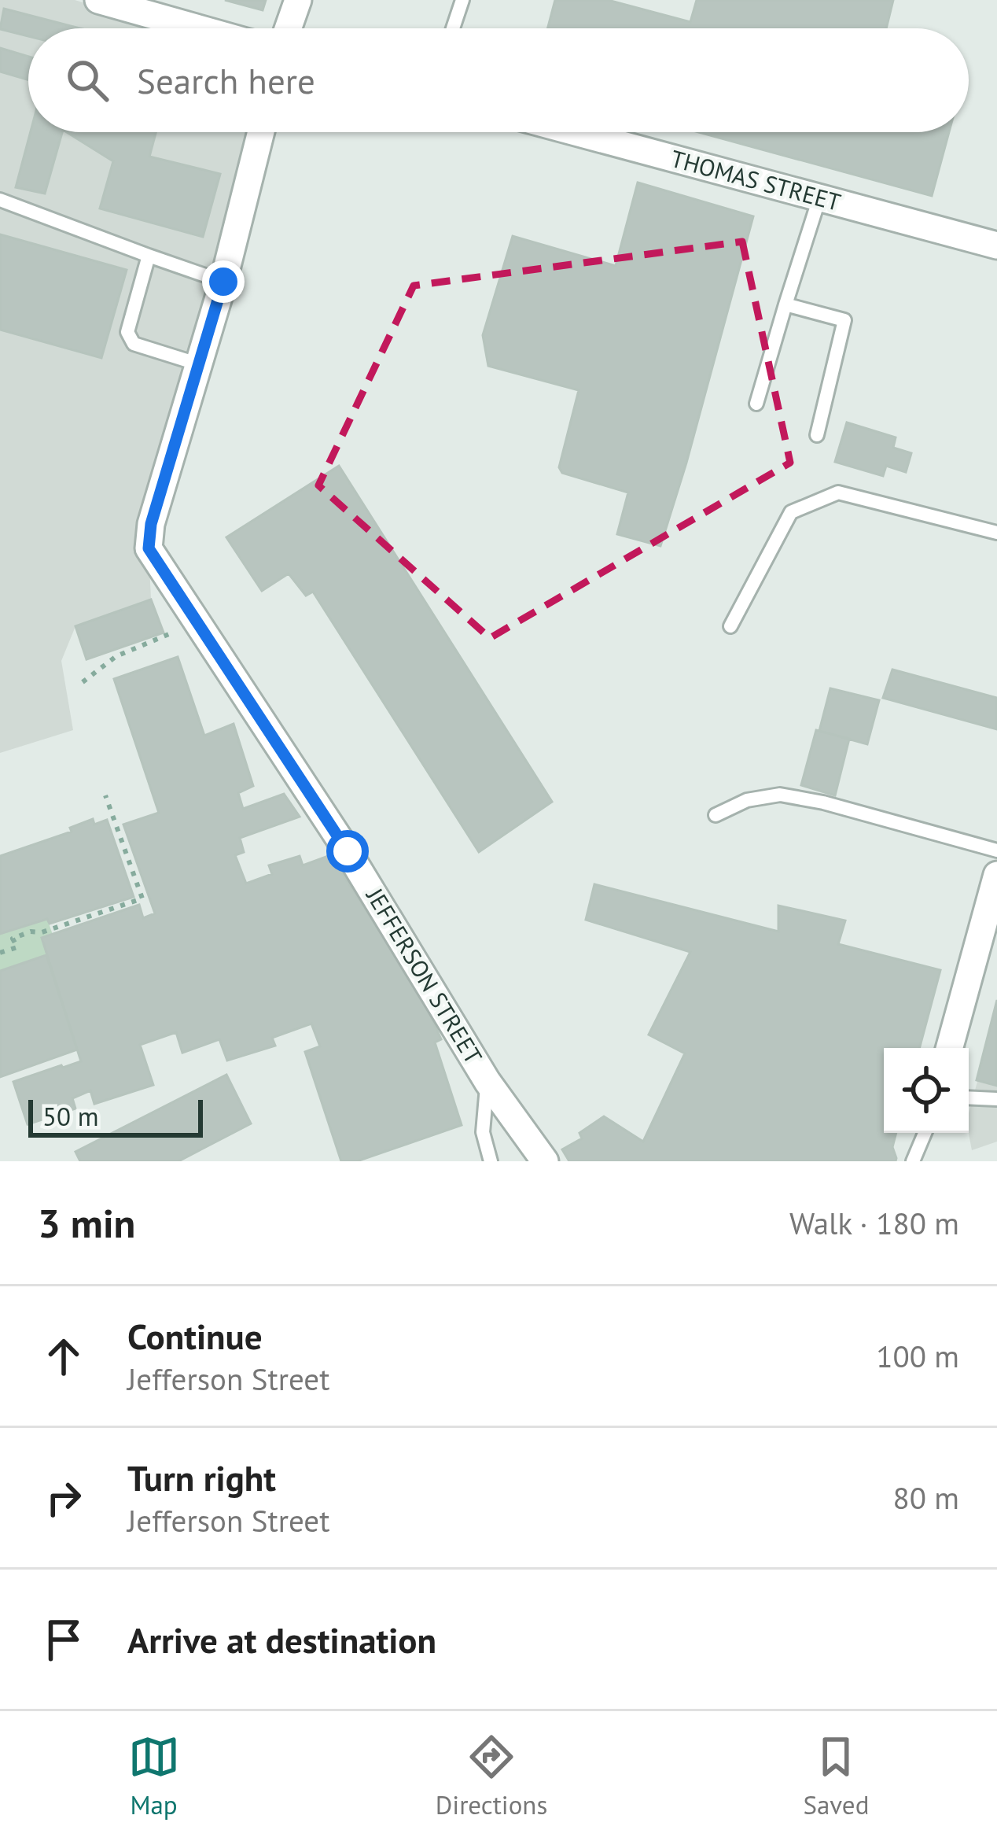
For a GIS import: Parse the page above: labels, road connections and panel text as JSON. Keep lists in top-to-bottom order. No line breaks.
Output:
{"streets":{"street":["THOMAS STREET","JEFFERSON STREET"]},"scale_bar":"50 m","page":{"search":"Search here","scale":"50 m","heading":["3 min","Walk · 180 m"],"list":[["Continue","Jefferson Street","100 m"],["Turn right","Jefferson Street","80 m"],"Arrive at destination"],"nav":["Map","Directions","Saved"]}}
